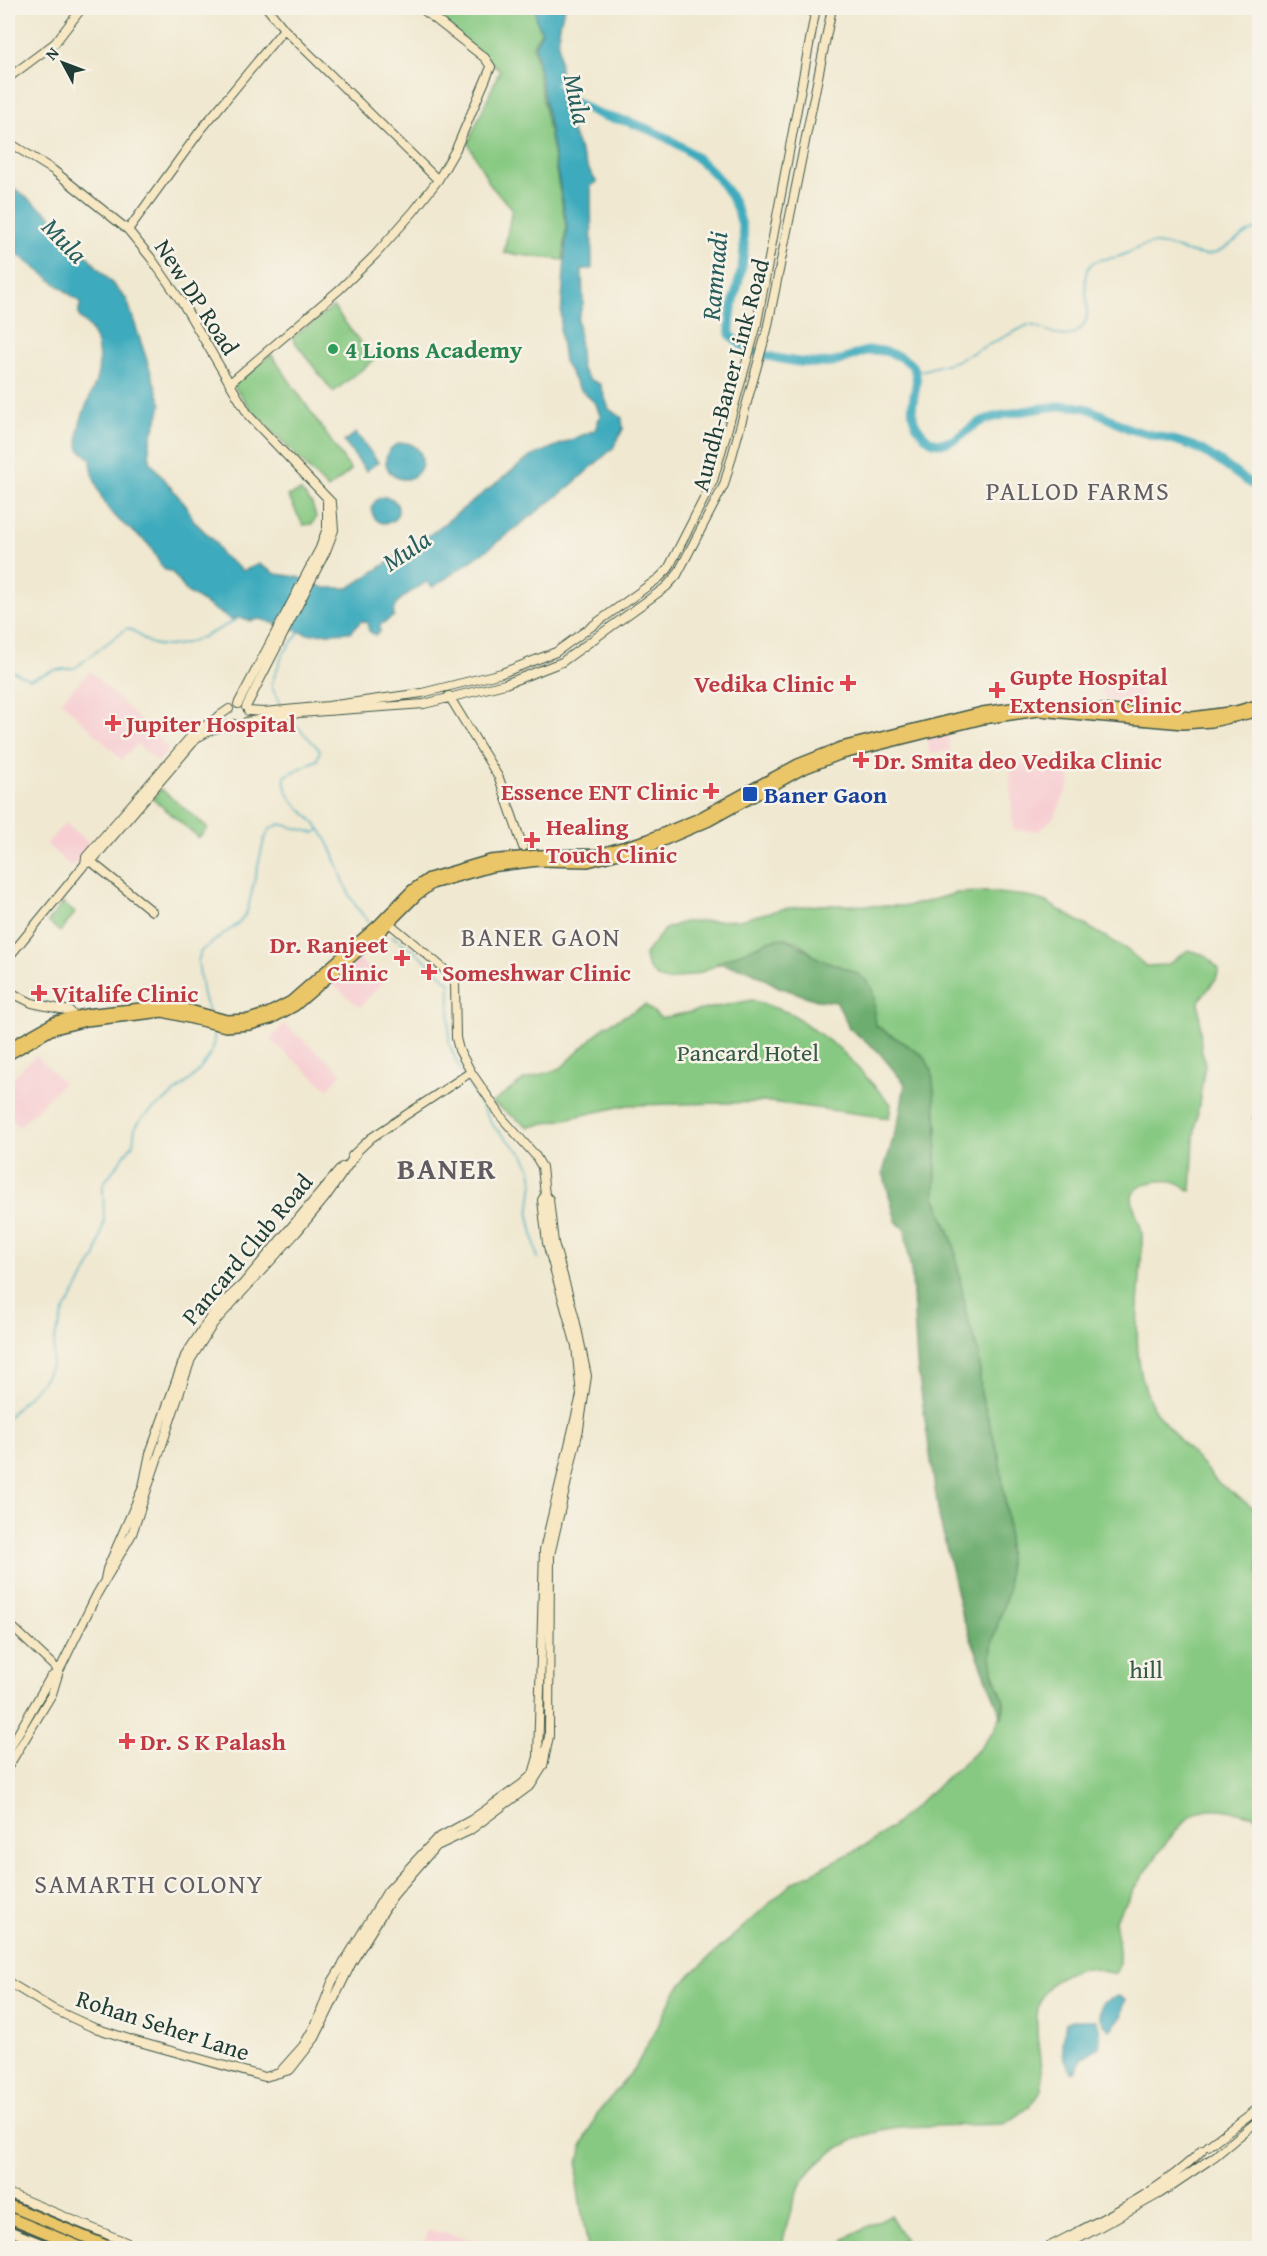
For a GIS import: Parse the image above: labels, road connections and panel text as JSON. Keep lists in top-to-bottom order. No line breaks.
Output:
{"streets":{"main road":["New DP Road","Aundh-Baner Link Road","Pancard Club Road","Rohan Seher Lane"]},"crossings":[["Pancard Club Road","Rohan Seher Lane"]],"districts":["PALLOD FARMS","BANER GAON","BANER","SAMARTH COLONY"],"water":["Mula","Ramnadi"],"parks":["Pancard Hotel","hill"],"places":{"other":["4 Lions Academy"],"health":["Vedika Clinic","Gupte Hospital Extension Clinic","Jupiter Hospital","Dr. Smita deo Vedika Clinic","Essence ENT Clinic","Healing Touch Clinic","Dr. Ranjeet Clinic","Someshwar Clinic","Vitalife Clinic","Dr. S K Palash"],"transit":["Baner Gaon"]},"north":"top left"}
